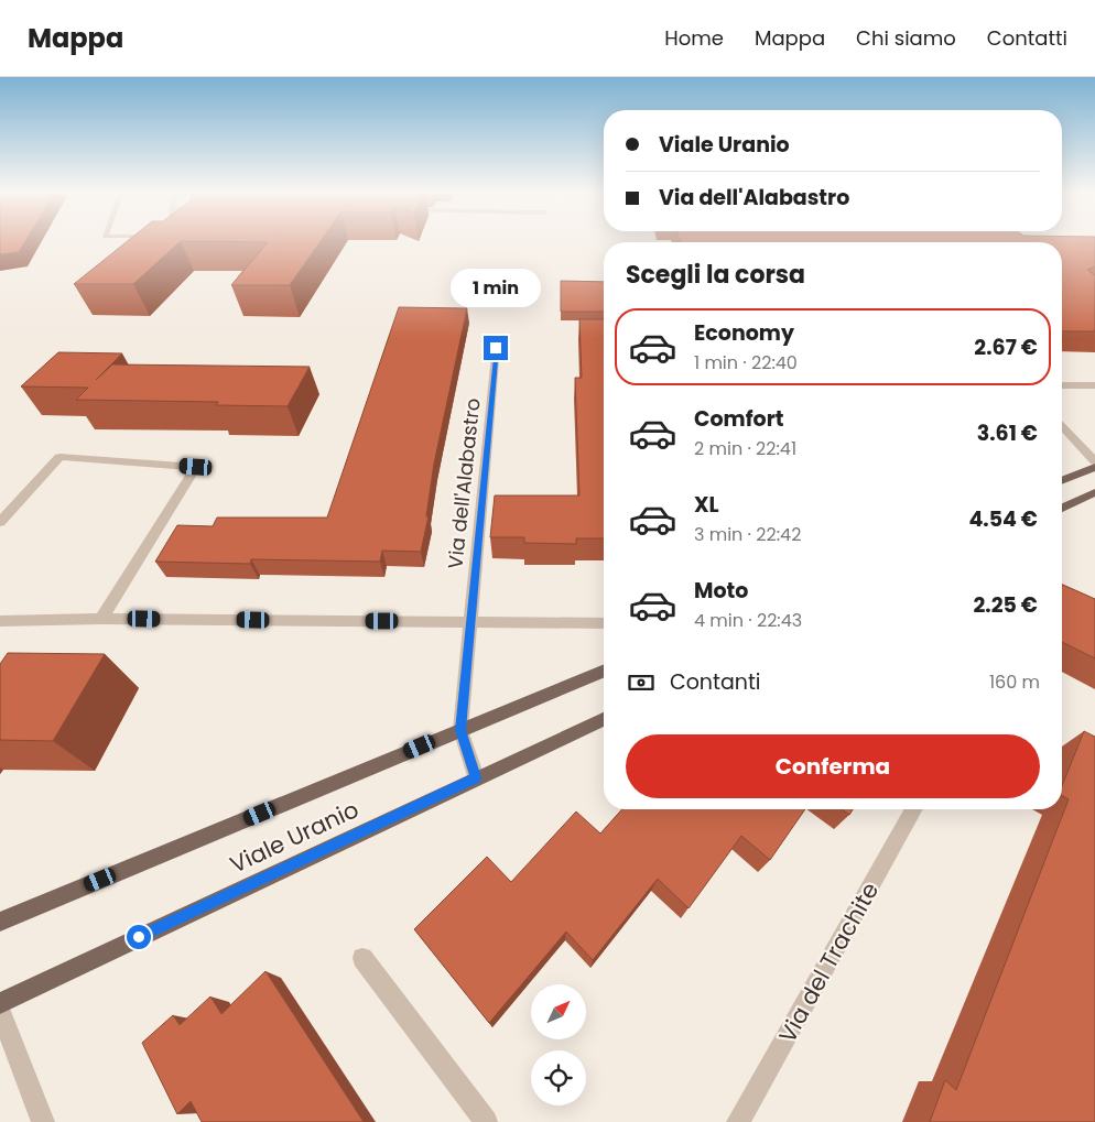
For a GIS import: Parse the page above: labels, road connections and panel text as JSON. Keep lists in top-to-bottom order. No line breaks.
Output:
{"streets":{"main road":["Viale Uranio"],"street":["Via dell'Alabastro","Via del Trachite"]},"crossings":[["Via dell'Alabastro","Viale Uranio"]],"north":"top right","page":{"header":"Mappa","nav":["Home","Mappa","Chi siamo","Contatti"],"banner":["Viale Uranio","Via dell'Alabastro"],"heading":"Scegli la corsa","bubble":"1 min","list":[{"name":"Economy","note":"1 min · 22:40","value":"2.67 €"},{"name":"Comfort","note":"2 min · 22:41","value":"3.61 €"},{"name":"XL","note":"3 min · 22:42","value":"4.54 €"},{"name":"Moto","note":"4 min · 22:43","value":"2.25 €"}],"pay":["Contanti","160 m"],"buttons":"Conferma"}}
